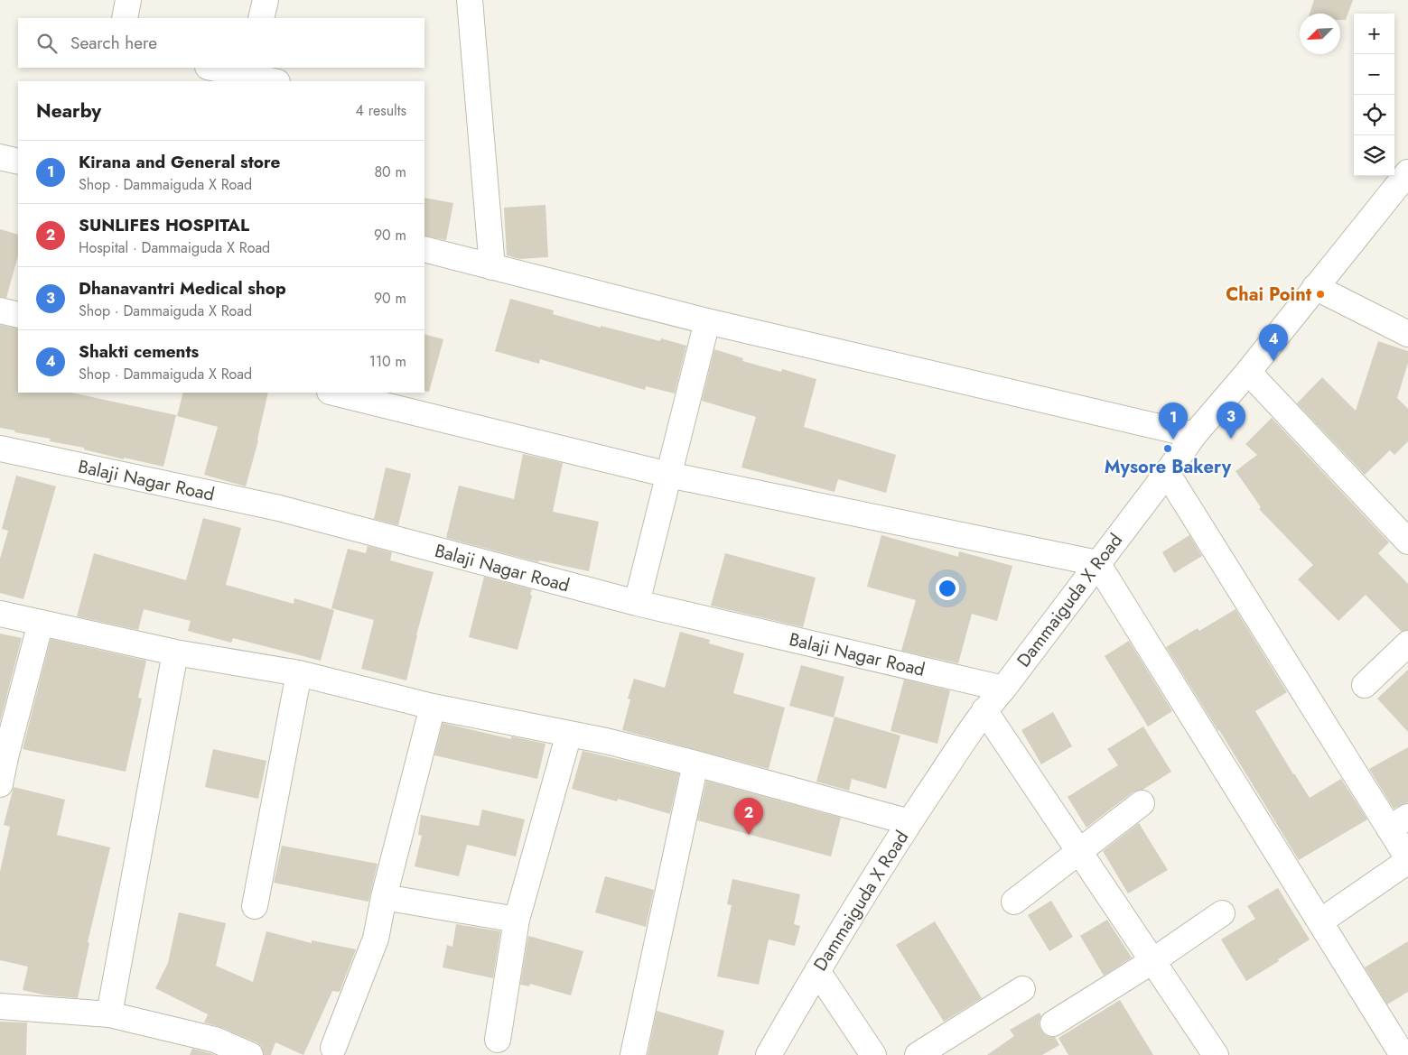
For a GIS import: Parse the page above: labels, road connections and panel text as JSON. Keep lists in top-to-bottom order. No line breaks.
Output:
{"streets":{"street":["Balaji Nagar Road","Dammaiguda X Road"]},"crossings":[["Balaji Nagar Road","Dammaiguda X Road"]],"places":["Chai Point","Mysore Bakery"],"north":"bottom left","page":{"map_buttons":["+","−"],"search":"Search here","heading":["Nearby","4 results"],"list":[{"mark":"1","name":"Kirana and General store","note":"Shop · Dammaiguda X Road","value":"80 m"},{"mark":"2","name":"SUNLIFES HOSPITAL","note":"Hospital · Dammaiguda X Road","value":"90 m"},{"mark":"3","name":"Dhanavantri Medical shop","note":"Shop · Dammaiguda X Road","value":"90 m"},{"mark":"4","name":"Shakti cements","note":"Shop · Dammaiguda X Road","value":"110 m"}],"pins":["4","3","1","2"]}}
